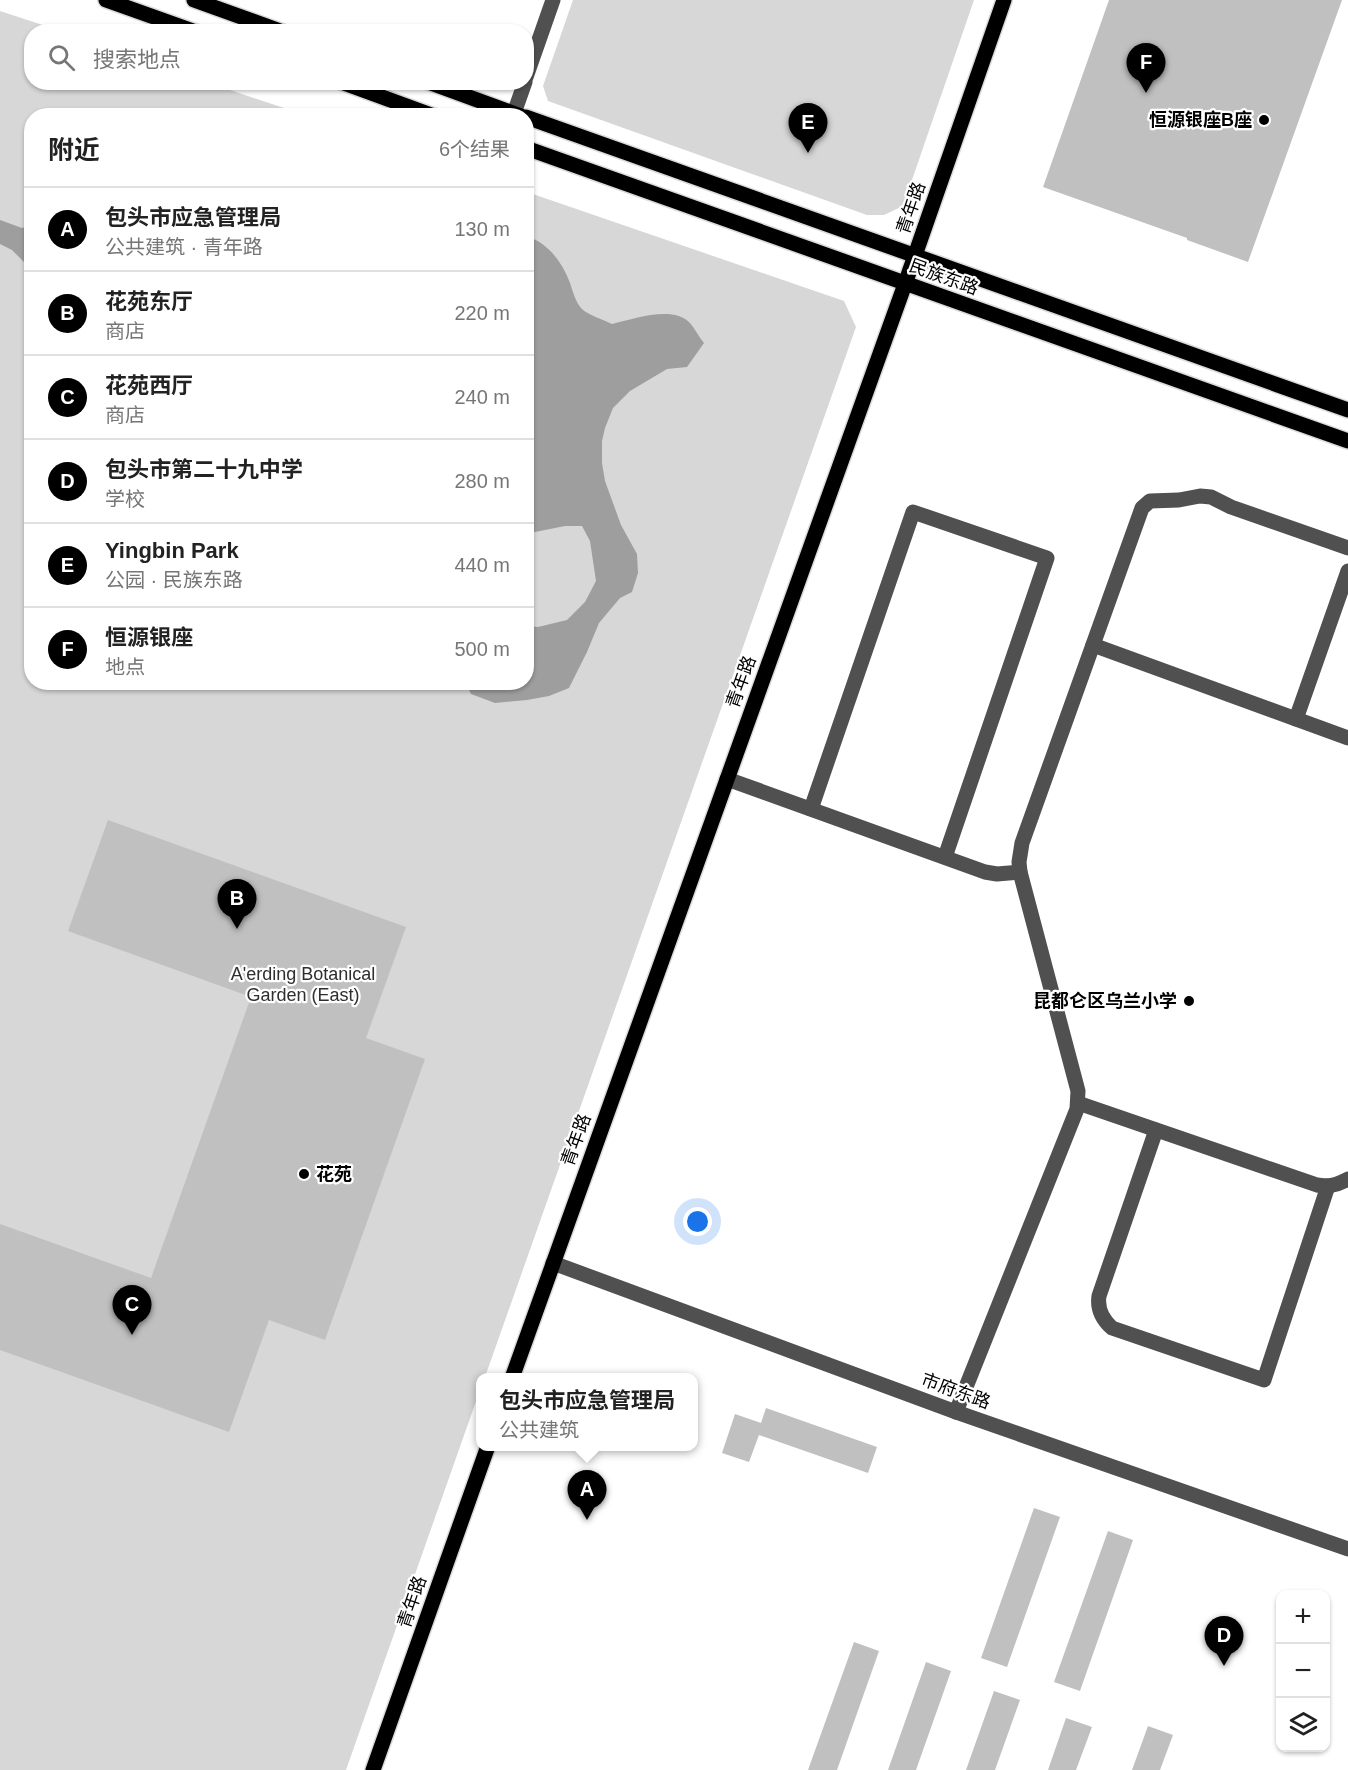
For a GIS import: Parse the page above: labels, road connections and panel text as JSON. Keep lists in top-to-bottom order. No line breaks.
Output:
{"streets":{"main road":["青年路","民族东路"],"street":["市府东路"]},"crossings":[["青年路","民族东路"],["青年路","市府东路"]],"parks":["A'erding Botanical Garden (East)"],"places":["恒源银座B座","昆都仑区乌兰小学","花苑"],"page":{"search":"搜索地点","pins":["F","E","B","C","A","D"],"heading":["附近","6个结果"],"list":[{"mark":"A","name":"包头市应急管理局","note":"公共建筑 · 青年路","value":"130 m"},{"mark":"B","name":"花苑东厅","note":"商店","value":"220 m"},{"mark":"C","name":"花苑西厅","note":"商店","value":"240 m"},{"mark":"D","name":"包头市第二十九中学","note":"学校","value":"280 m"},{"mark":"E","name":"Yingbin Park","note":"公园 · 民族东路","value":"440 m"},{"mark":"F","name":"恒源银座","note":"地点","value":"500 m"}],"popup":["包头市应急管理局","公共建筑"],"map_buttons":["+","−"]}}
